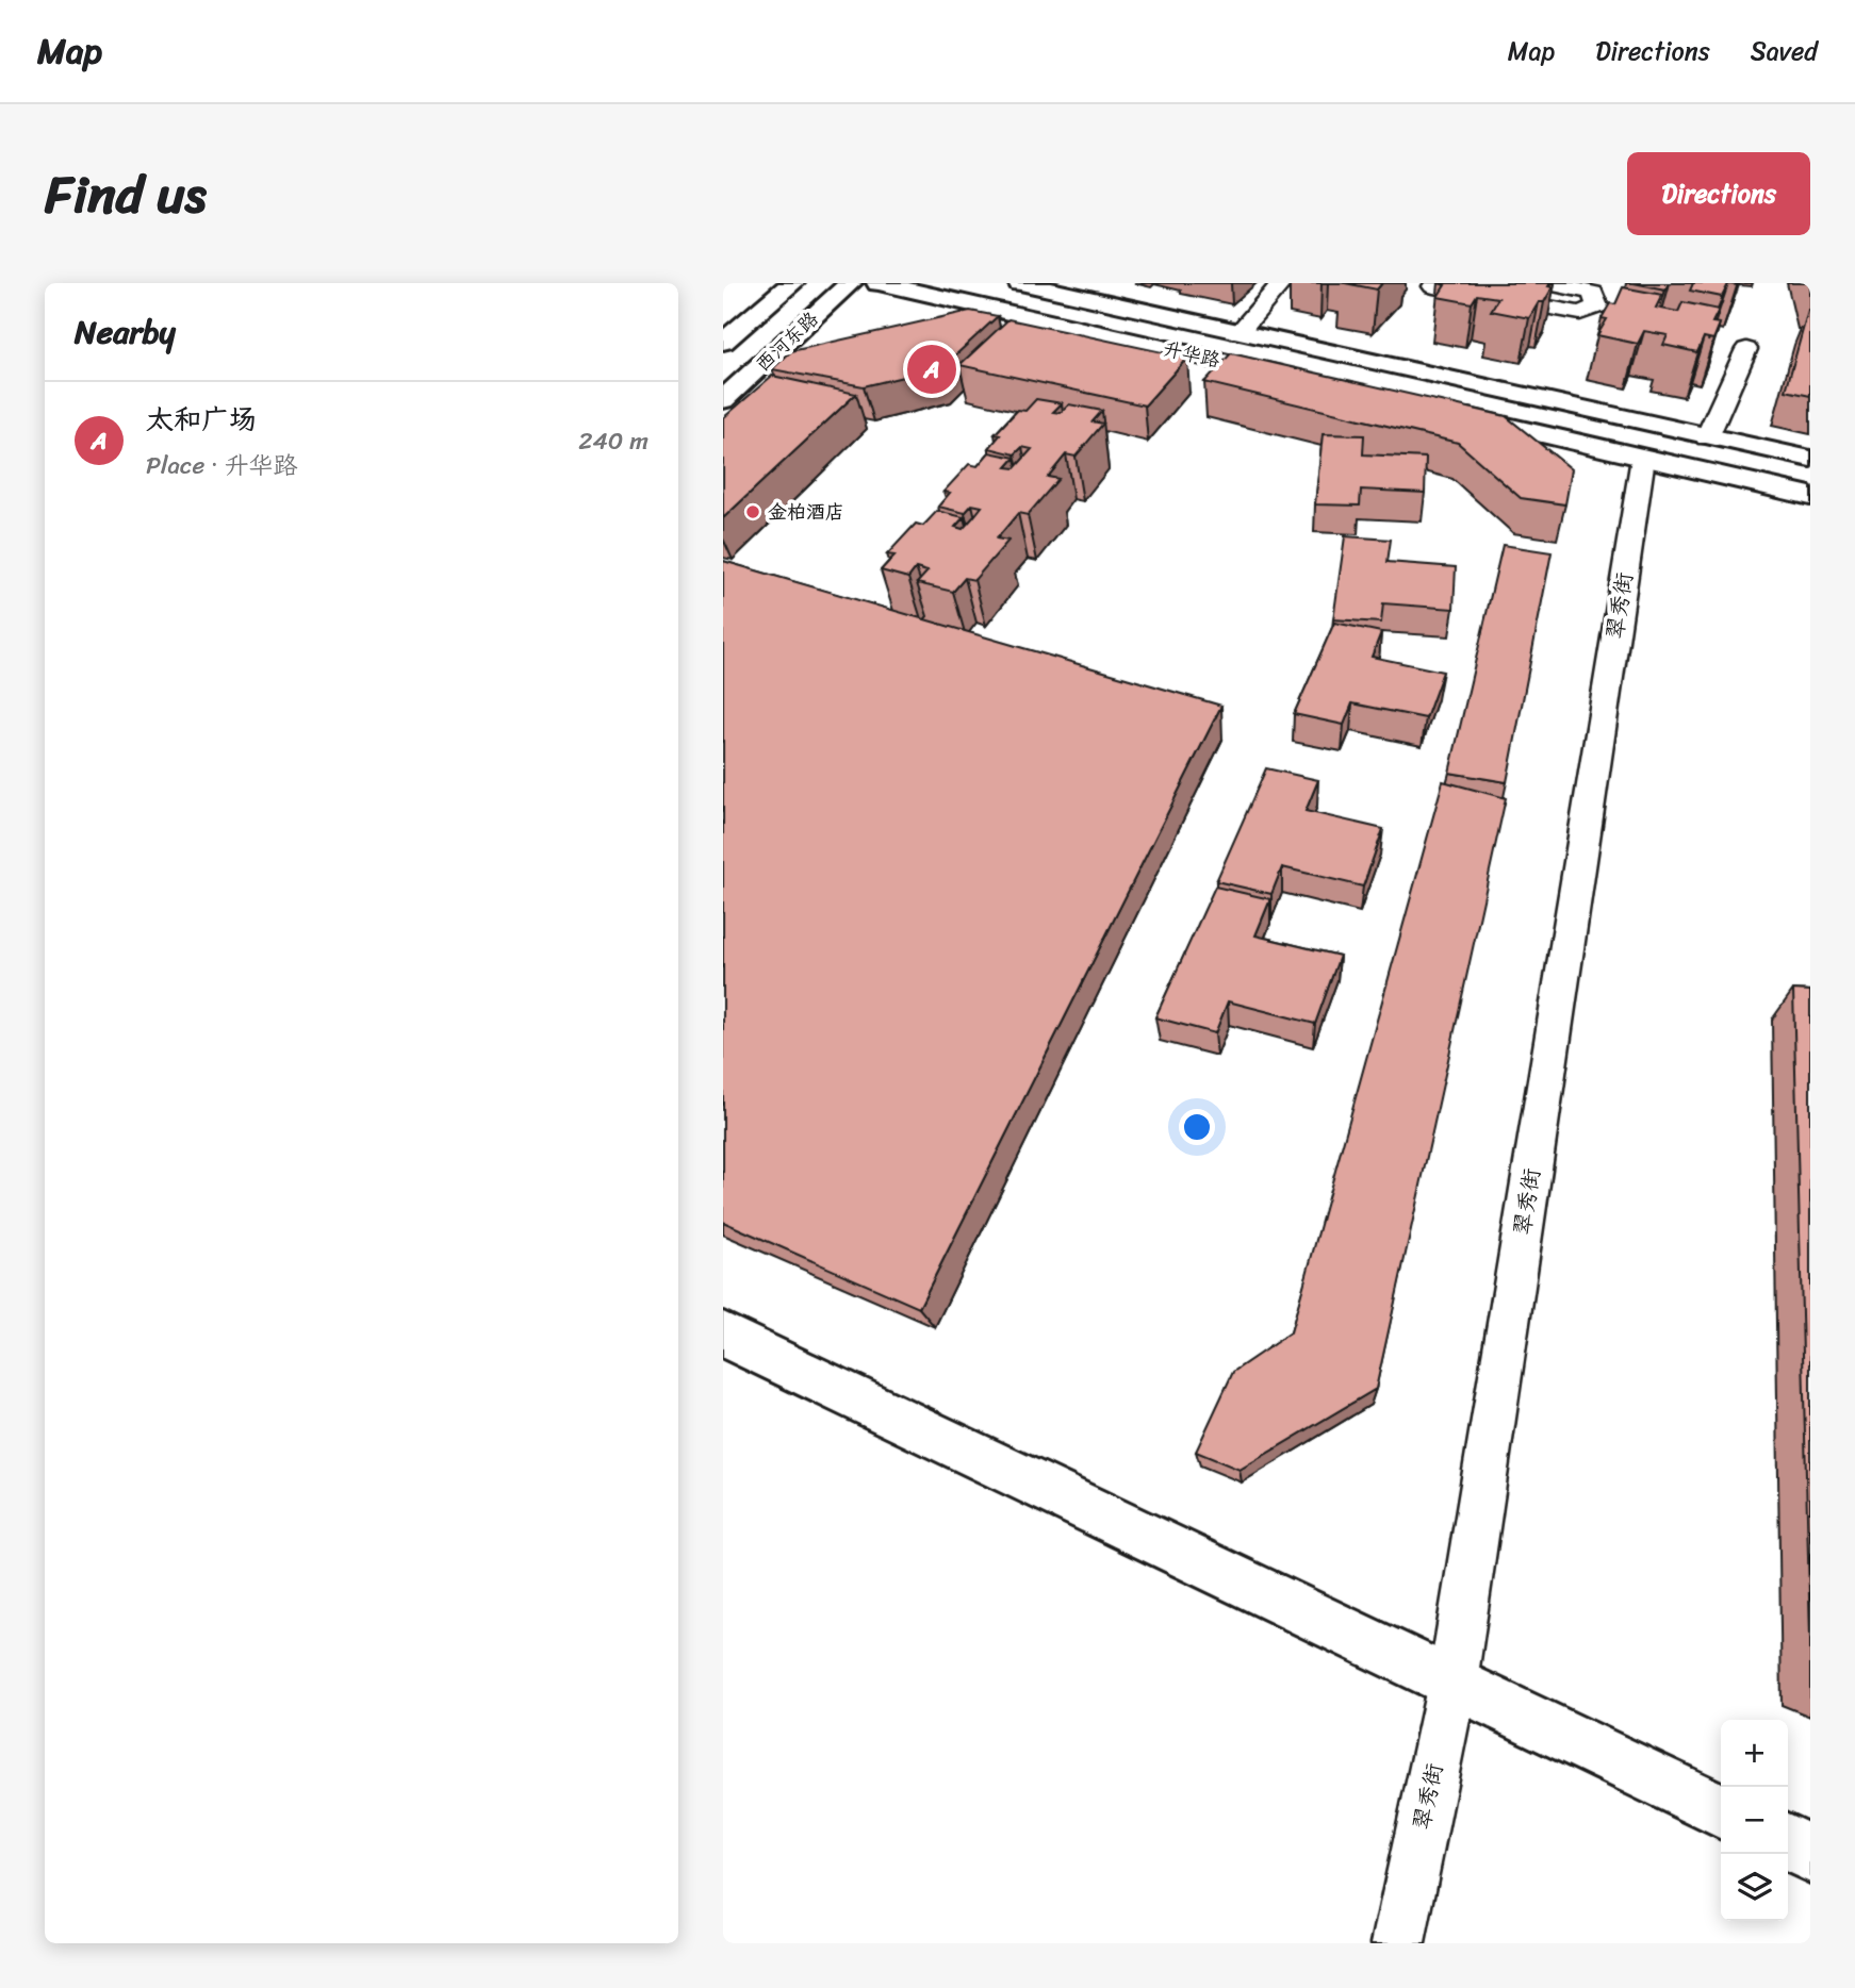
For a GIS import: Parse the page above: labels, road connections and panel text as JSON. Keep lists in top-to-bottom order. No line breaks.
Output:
{"streets":{"main road":["西河东路","升华路"],"street":["翠秀街"]},"places":["金柏酒店"],"page":{"header":"Map","nav":["Map","Directions","Saved"],"title":"Find us","buttons":"Directions","heading":"Nearby","pins":"A","list":[{"mark":"A","name":"太和广场","note":"Place · 升华路","value":"240 m"}],"map_buttons":["+","−"]}}
